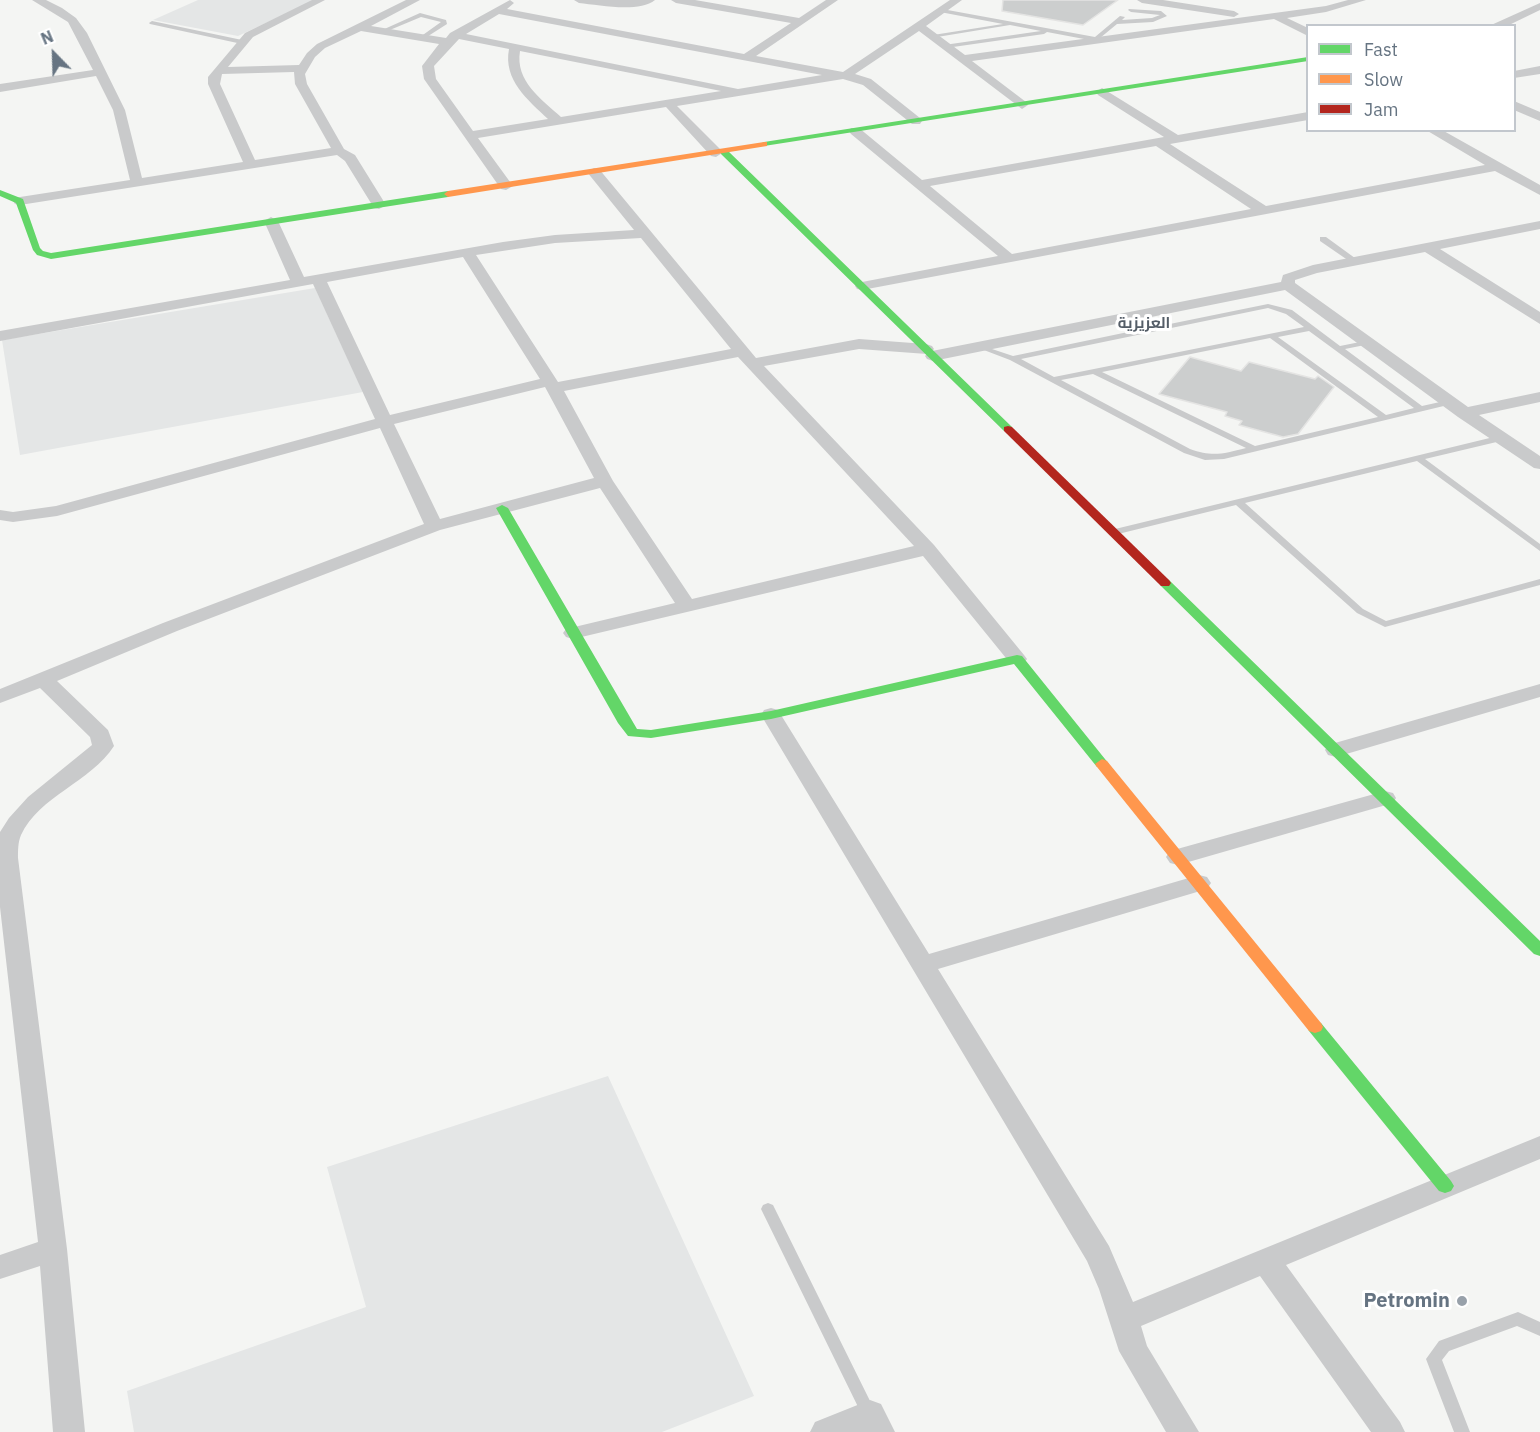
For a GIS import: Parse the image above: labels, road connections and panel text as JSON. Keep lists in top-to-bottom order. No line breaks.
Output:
{"districts":["العزيزية"],"places":["Petromin"],"legend":["Fast","Slow","Jam"],"north":"top left"}
